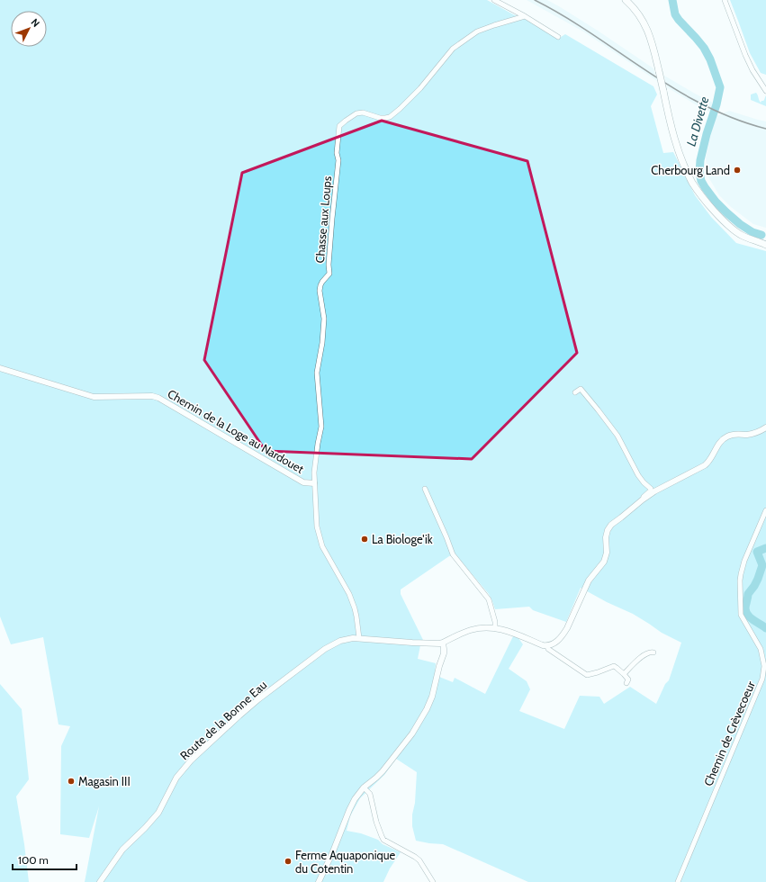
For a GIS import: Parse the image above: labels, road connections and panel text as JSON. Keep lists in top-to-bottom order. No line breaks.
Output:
{"streets":{"street":["Chasse aux Loups","Chemin de la Loge au Nardouet","Route de la Bonne Eau","Chemin de Crèvecoeur"]},"crossings":[["Chasse aux Loups","Chemin de la Loge au Nardouet"],["Chasse aux Loups","Route de la Bonne Eau"]],"water":["La Divette"],"places":["Cherbourg Land","La Biologe'ik","Magasin III","Ferme Aquaponique du Cotentin"],"scale_bar":"100 m","north":"top right"}
